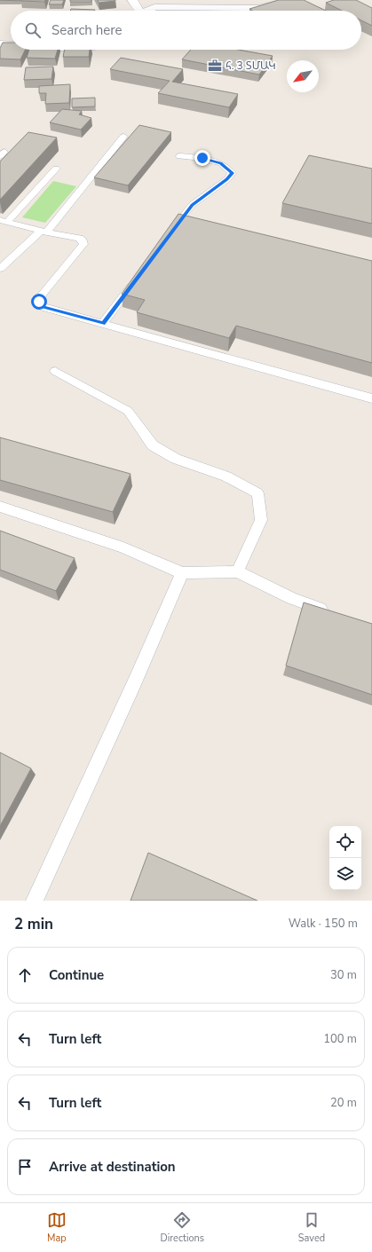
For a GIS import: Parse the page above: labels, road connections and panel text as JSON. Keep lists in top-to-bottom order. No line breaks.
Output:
{"places":{"office":["հ. 3 ՏՄԱԿ"]},"north":"bottom left","page":{"search":"Search here","heading":["2 min","Walk · 150 m"],"list":[["Continue","30 m"],["Turn left","100 m"],["Turn left","20 m"],"Arrive at destination"],"nav":["Map","Directions","Saved"]}}
